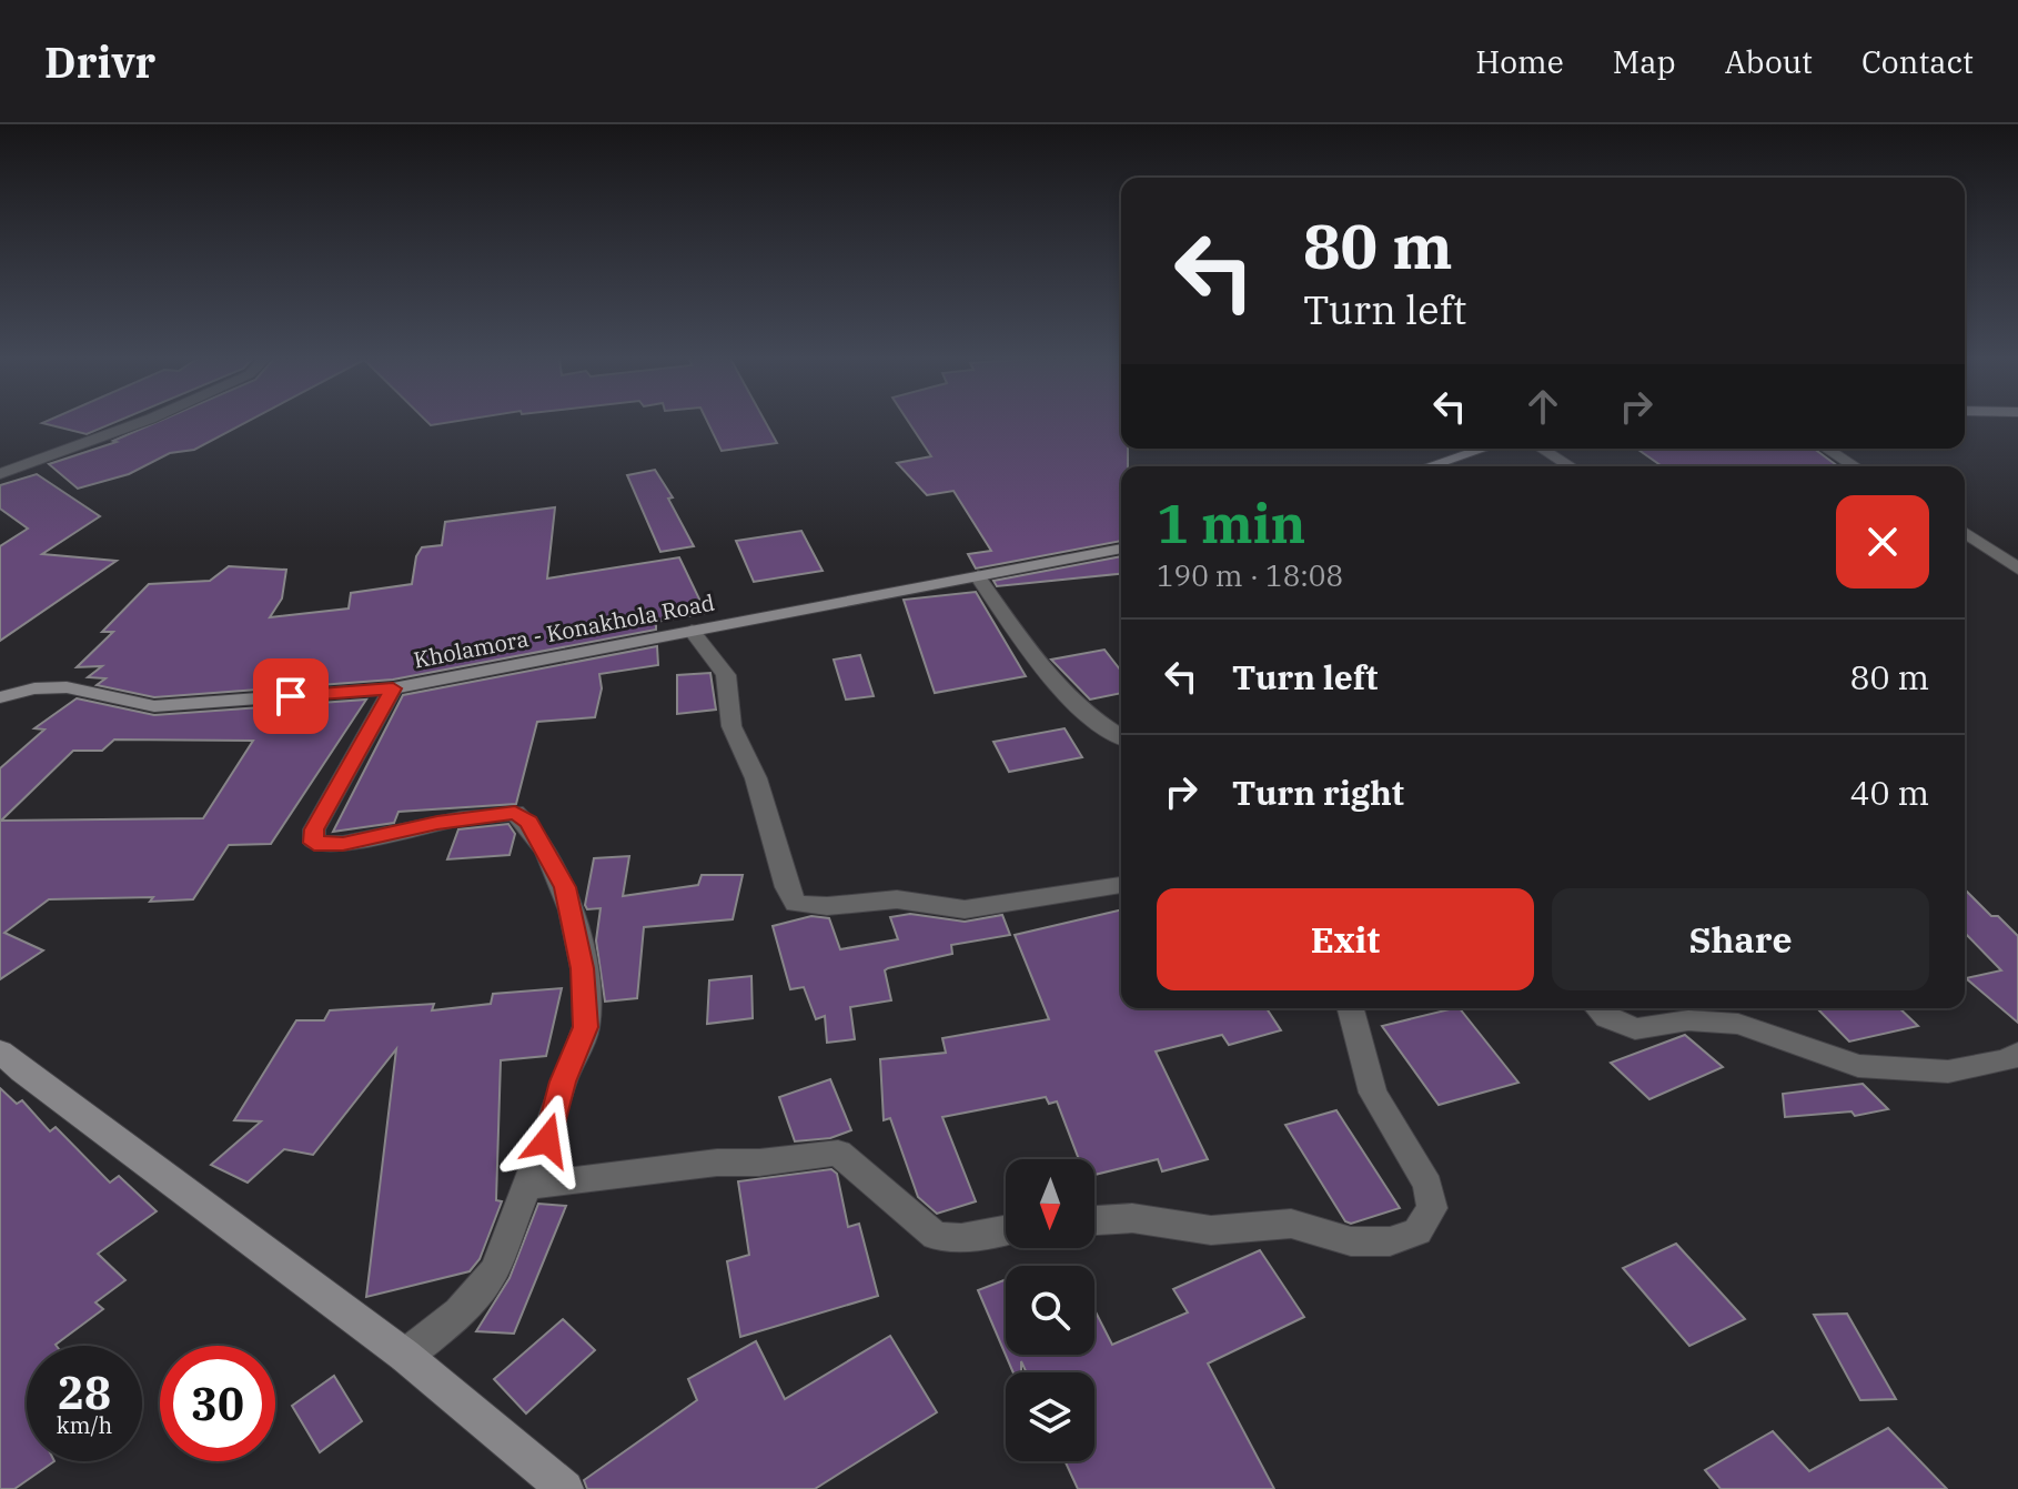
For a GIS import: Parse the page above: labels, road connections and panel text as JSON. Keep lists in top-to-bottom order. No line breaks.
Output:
{"streets":{"main road":["Kholamora - Konakhola Road"]},"north":"bottom","page":{"header":"Drivr","nav":["Home","Map","About","Contact"],"turn":["80 m","Turn left"],"heading":["1 min","190 m · 18:08"],"list":[{"name":"Turn left","value":"80 m"},{"name":"Turn right","value":"40 m"}],"buttons":["Exit","Share"],"speed":"28 km/h","limit":"30"}}
